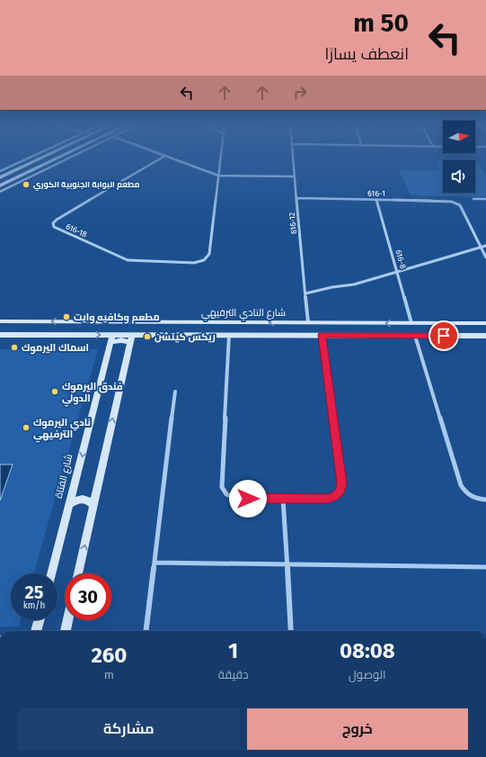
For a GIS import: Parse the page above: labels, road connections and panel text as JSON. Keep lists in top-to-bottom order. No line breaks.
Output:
{"streets":{"street":["616-1","616-12","616-18","616-8","شارع النادي الترفيهي","شارع الفتاة"]},"crossings":[["616-1","616-12"],["616-1","616-8"],["616-12","شارع النادي الترفيهي"],["616-8","شارع النادي الترفيهي"]],"places":["مطعم البوابة الجنوبية الكوري","مطعم وكافيه وايت","ريكس كيتشن","اسماك اليرموك","فندق اليرموك الدولي","نادي اليرموك الترفيهي"],"north":"right","page":{"turn":["50 m","انعطف يسارًا"],"speed":"25 km/h","limit":"30","eta":["08:08","الوصول","1","دقيقة","260","m"],"buttons":["خروج","مشاركة"]}}
